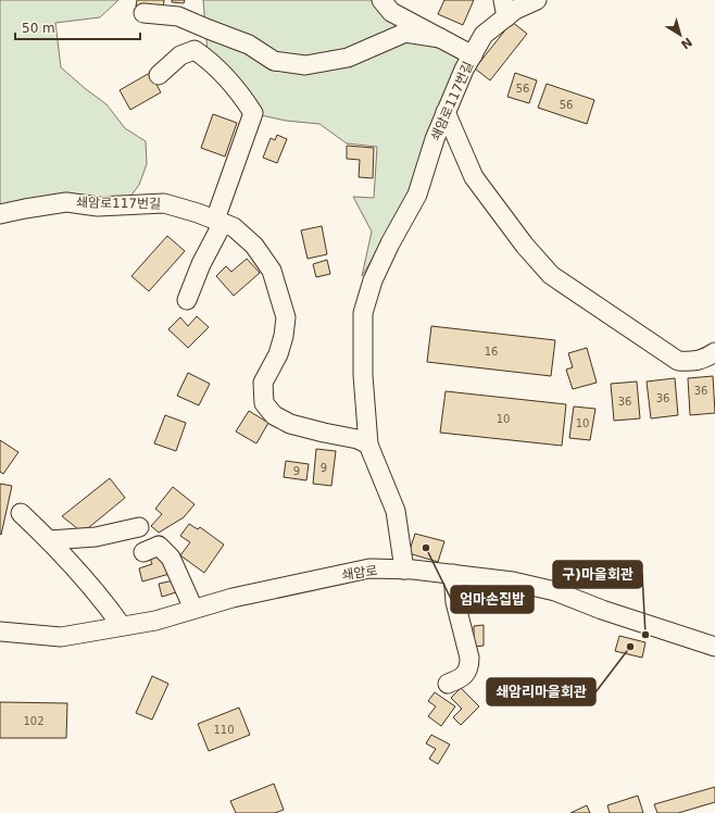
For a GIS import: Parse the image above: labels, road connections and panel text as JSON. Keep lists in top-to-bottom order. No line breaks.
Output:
{"streets":{"street":["쇄암로117번길","쇄암로"]},"crossings":[["쇄암로117번길","쇄암로"]],"places":["엄마손집밥","구)마을회관","쇄암리마을회관"],"house_numbers":["56","56","16","36","36","36","10","10","9","9","102","110"],"scale_bar":"50 m","north":"bottom right"}
